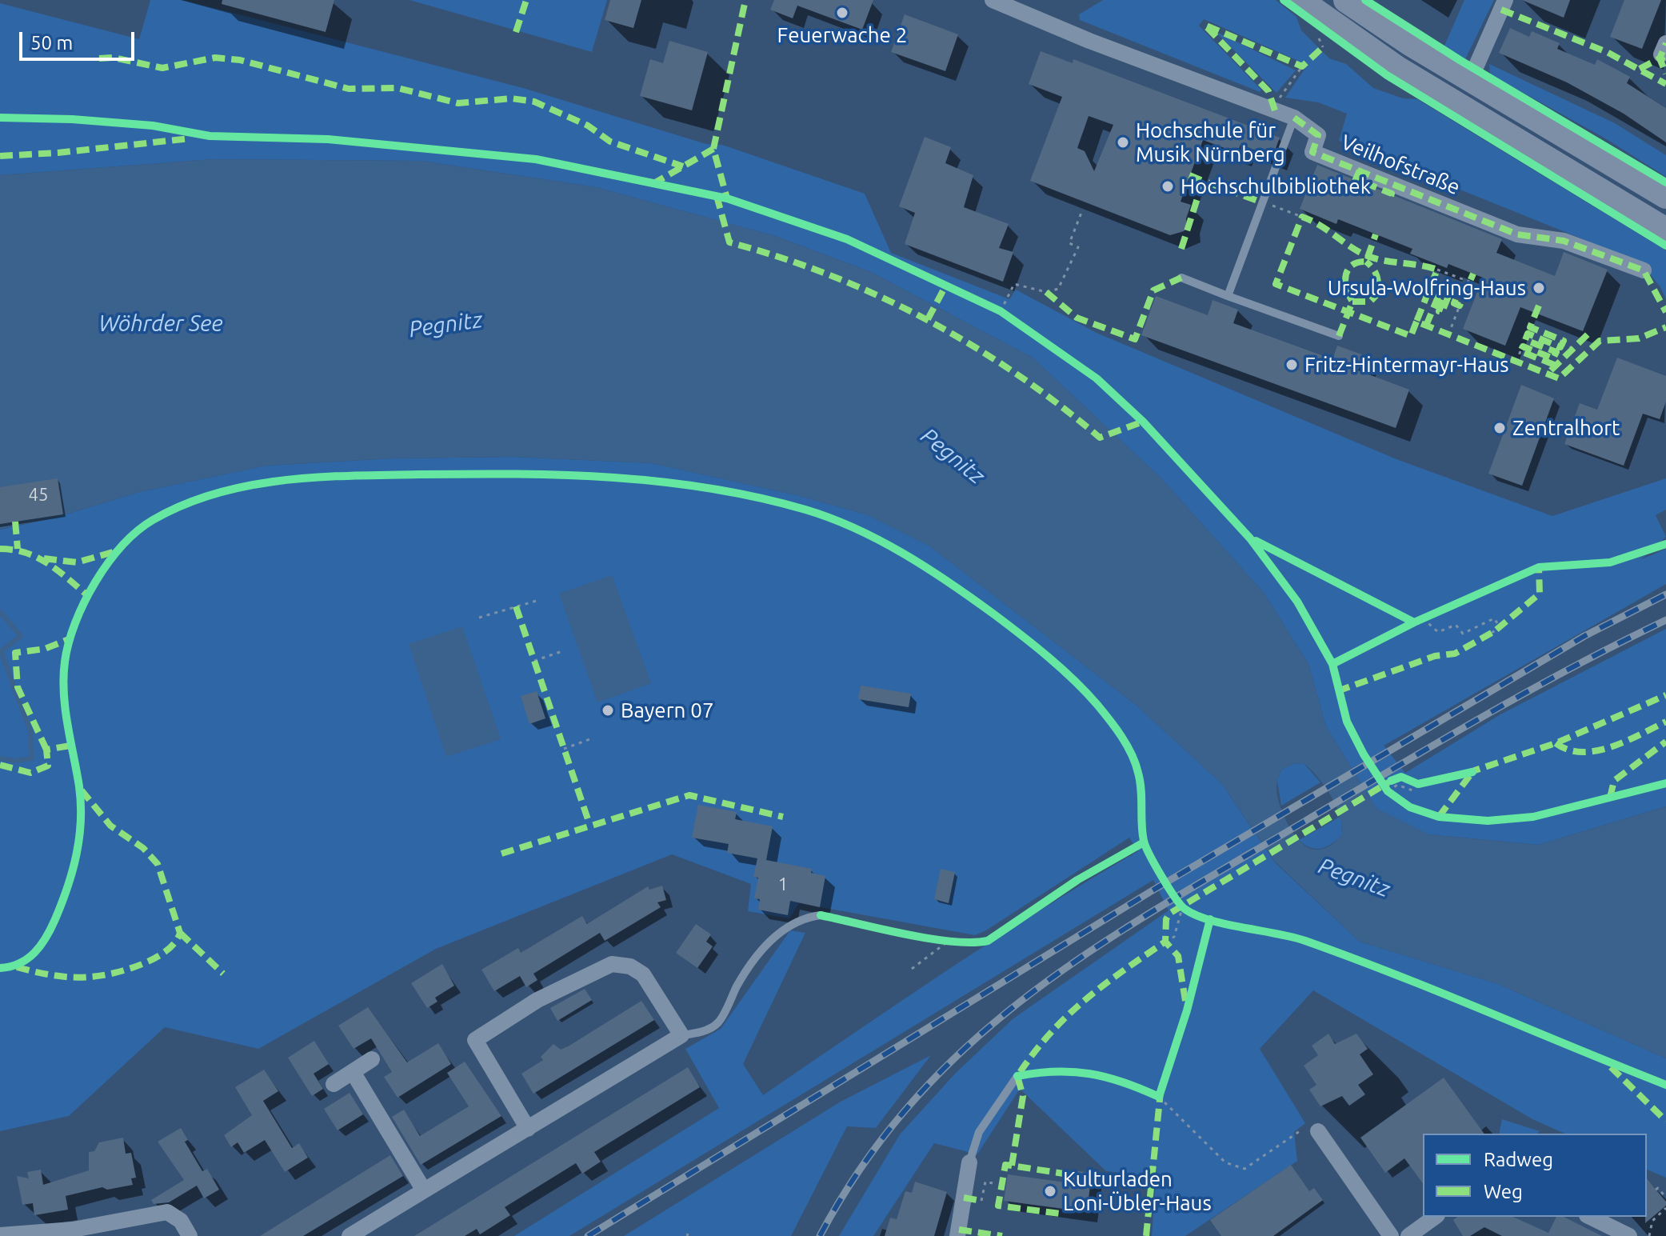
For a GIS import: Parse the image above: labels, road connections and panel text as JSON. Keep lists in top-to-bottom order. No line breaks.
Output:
{"streets":{"street":["Veilhofstraße"]},"water":["Wöhrder See","Pegnitz"],"places":["Feuerwache 2","Hochschule für Musik Nürnberg","Hochschulbibliothek","Ursula-Wolfring-Haus","Fritz-Hintermayr-Haus","Zentralhort","Bayern 07","Kulturladen Loni-Übler-Haus"],"house_numbers":["45","1"],"legend":["Radweg","Weg"],"scale_bar":"50 m"}
